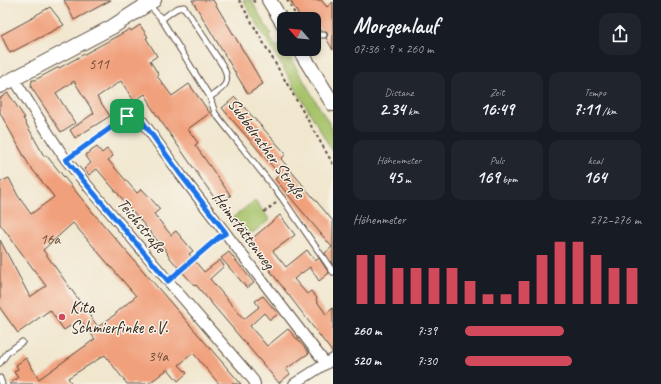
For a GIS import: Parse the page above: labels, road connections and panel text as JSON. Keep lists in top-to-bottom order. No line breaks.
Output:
{"streets":{"street":["Subbelrather Straße","Teichstraße","Heimstättenweg"]},"crossings":[["Subbelrather Straße","Teichstraße"]],"places":["Kita Schmierfinke e.V."],"house_numbers":["511","16a","34a"],"north":"top left","page":{"heading":["Morgenlauf","07:36 · 9 × 260 m"],"stats":[["Distanz","2.34 km"],["Zeit","16:49"],["Tempo","7:11 /km"],["Höhenmeter","45 m"],["Puls","169 bpm"],["kcal","164"]],"chart":["Höhenmeter","272–276 m"],"list":[{"name":"260 m","note":"7:39"},{"name":"520 m","note":"7:30"}]}}
